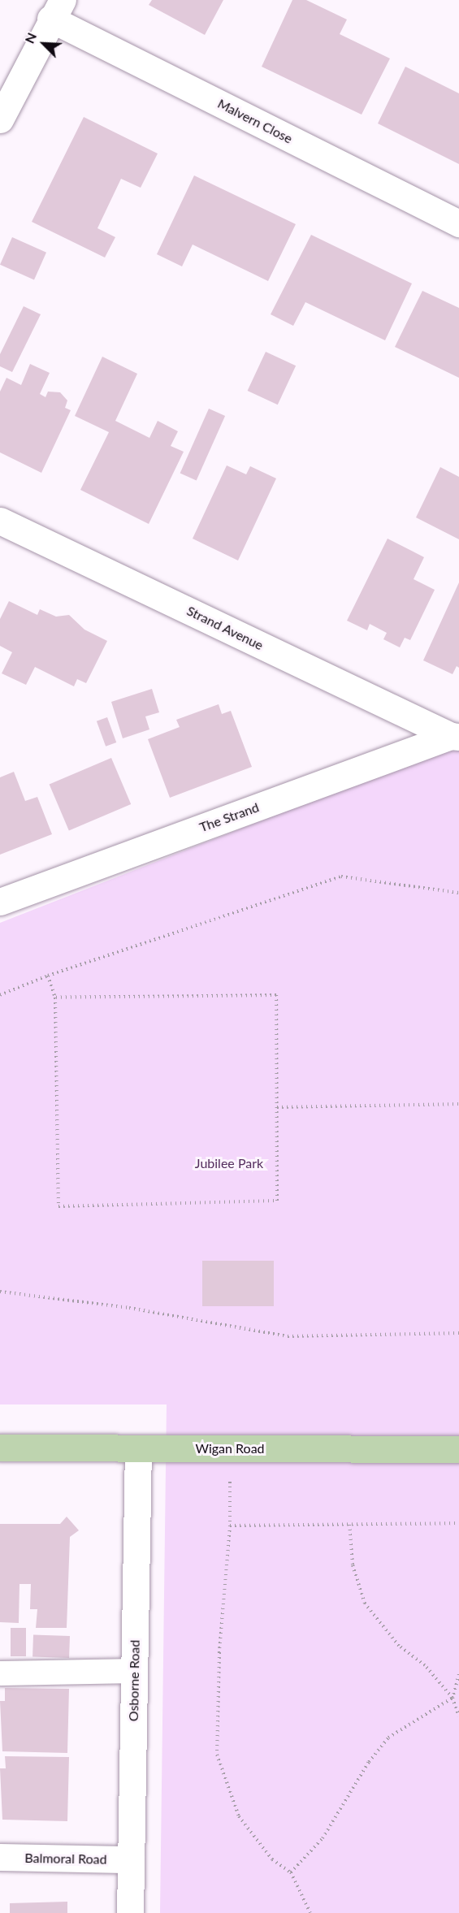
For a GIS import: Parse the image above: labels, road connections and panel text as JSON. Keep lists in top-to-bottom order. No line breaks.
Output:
{"streets":{"main road":["Wigan Road"],"street":["Malvern Close","Strand Avenue","The Strand","Osborne Road","Balmoral Road"]},"crossings":[["Strand Avenue","The Strand"],["Wigan Road","Osborne Road"],["Osborne Road","Balmoral Road"]],"parks":["Jubilee Park"],"north":"top left"}
